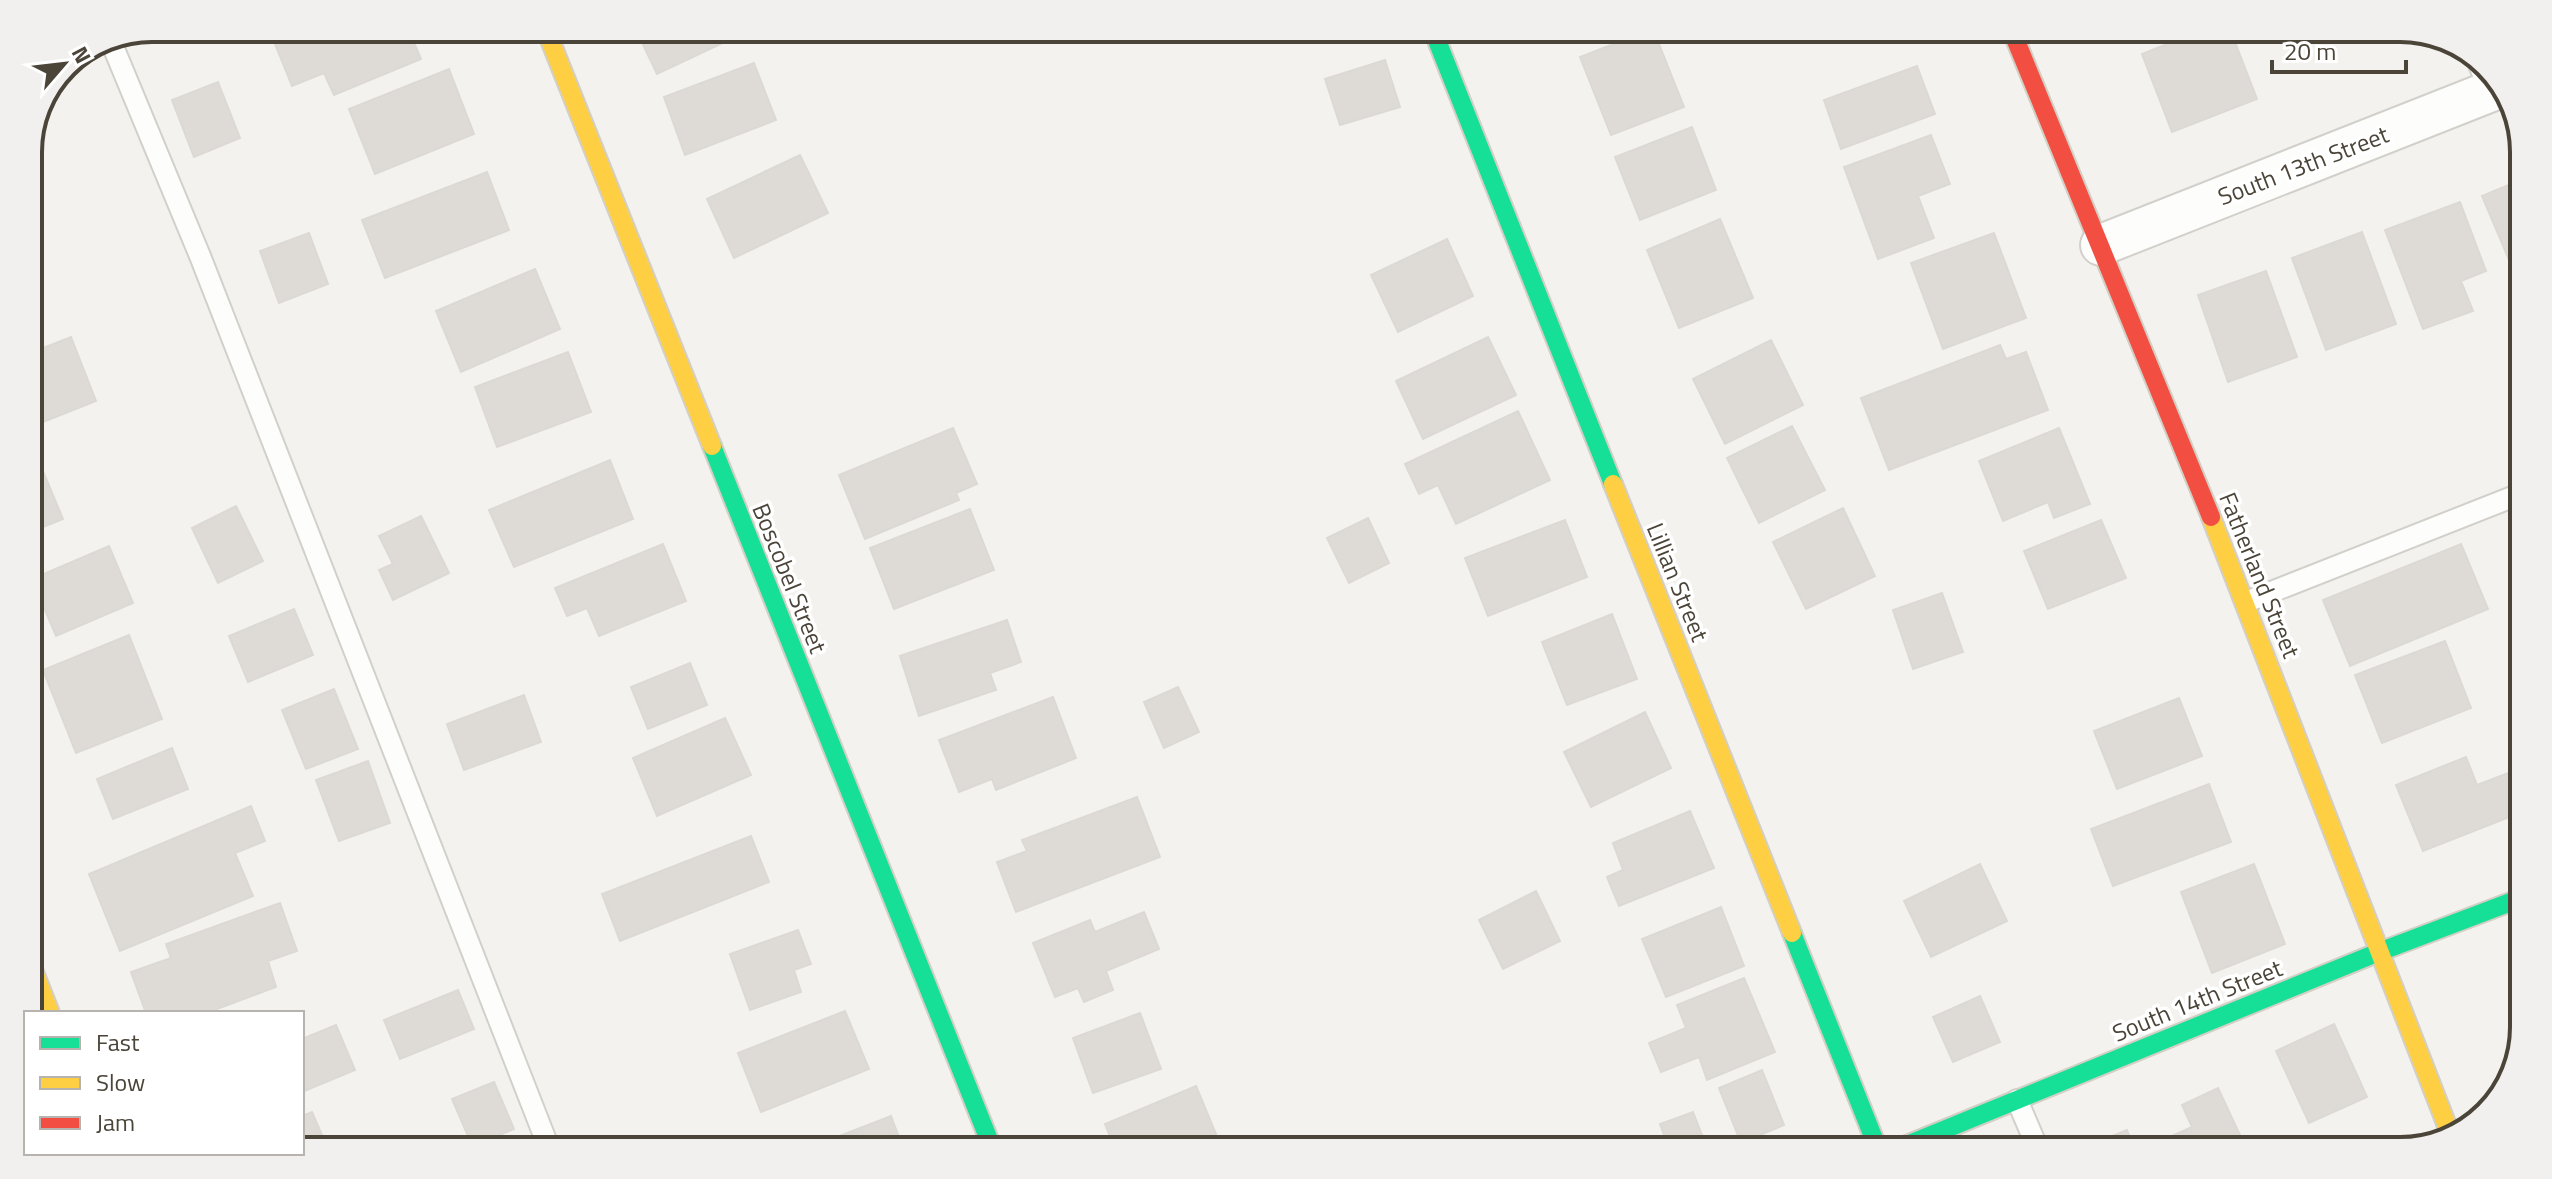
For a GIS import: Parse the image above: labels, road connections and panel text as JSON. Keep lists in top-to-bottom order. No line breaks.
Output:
{"streets":{"street":["South 13th Street","Fatherland Street","Boscobel Street","Lillian Street","South 14th Street"]},"crossings":[["South 13th Street","Fatherland Street"],["Fatherland Street","South 14th Street"]],"legend":["Fast","Slow","Jam"],"scale_bar":"20 m","north":"top right"}
